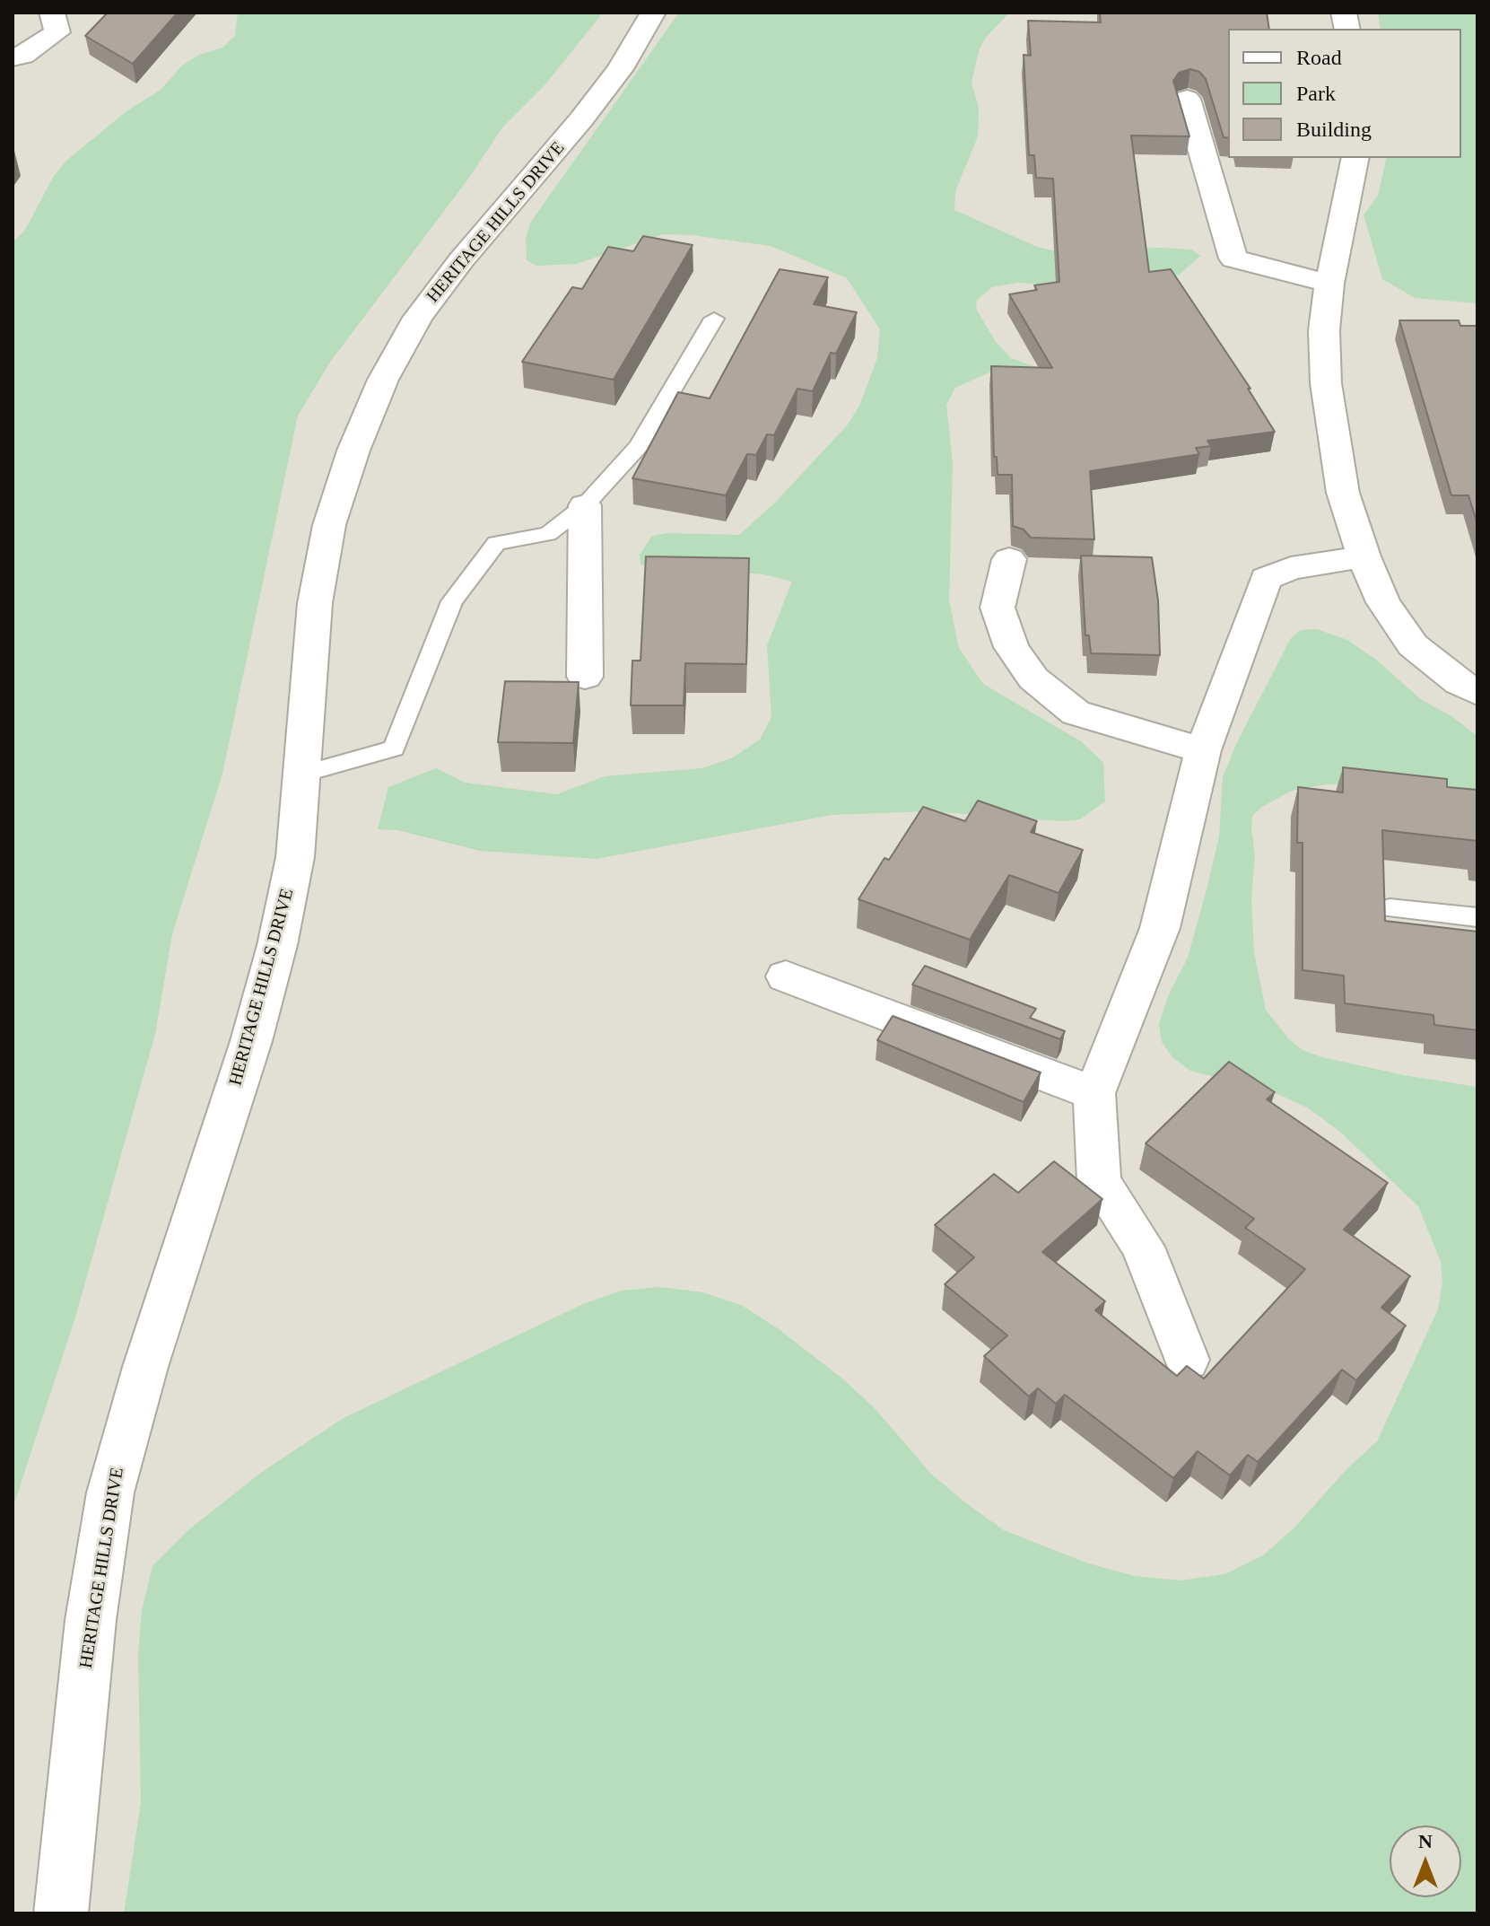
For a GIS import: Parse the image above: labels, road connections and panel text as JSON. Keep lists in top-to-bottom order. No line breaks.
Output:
{"streets":{"street":["HERITAGE HILLS DRIVE"]},"legend":["Road","Park","Building"],"north":"top"}
